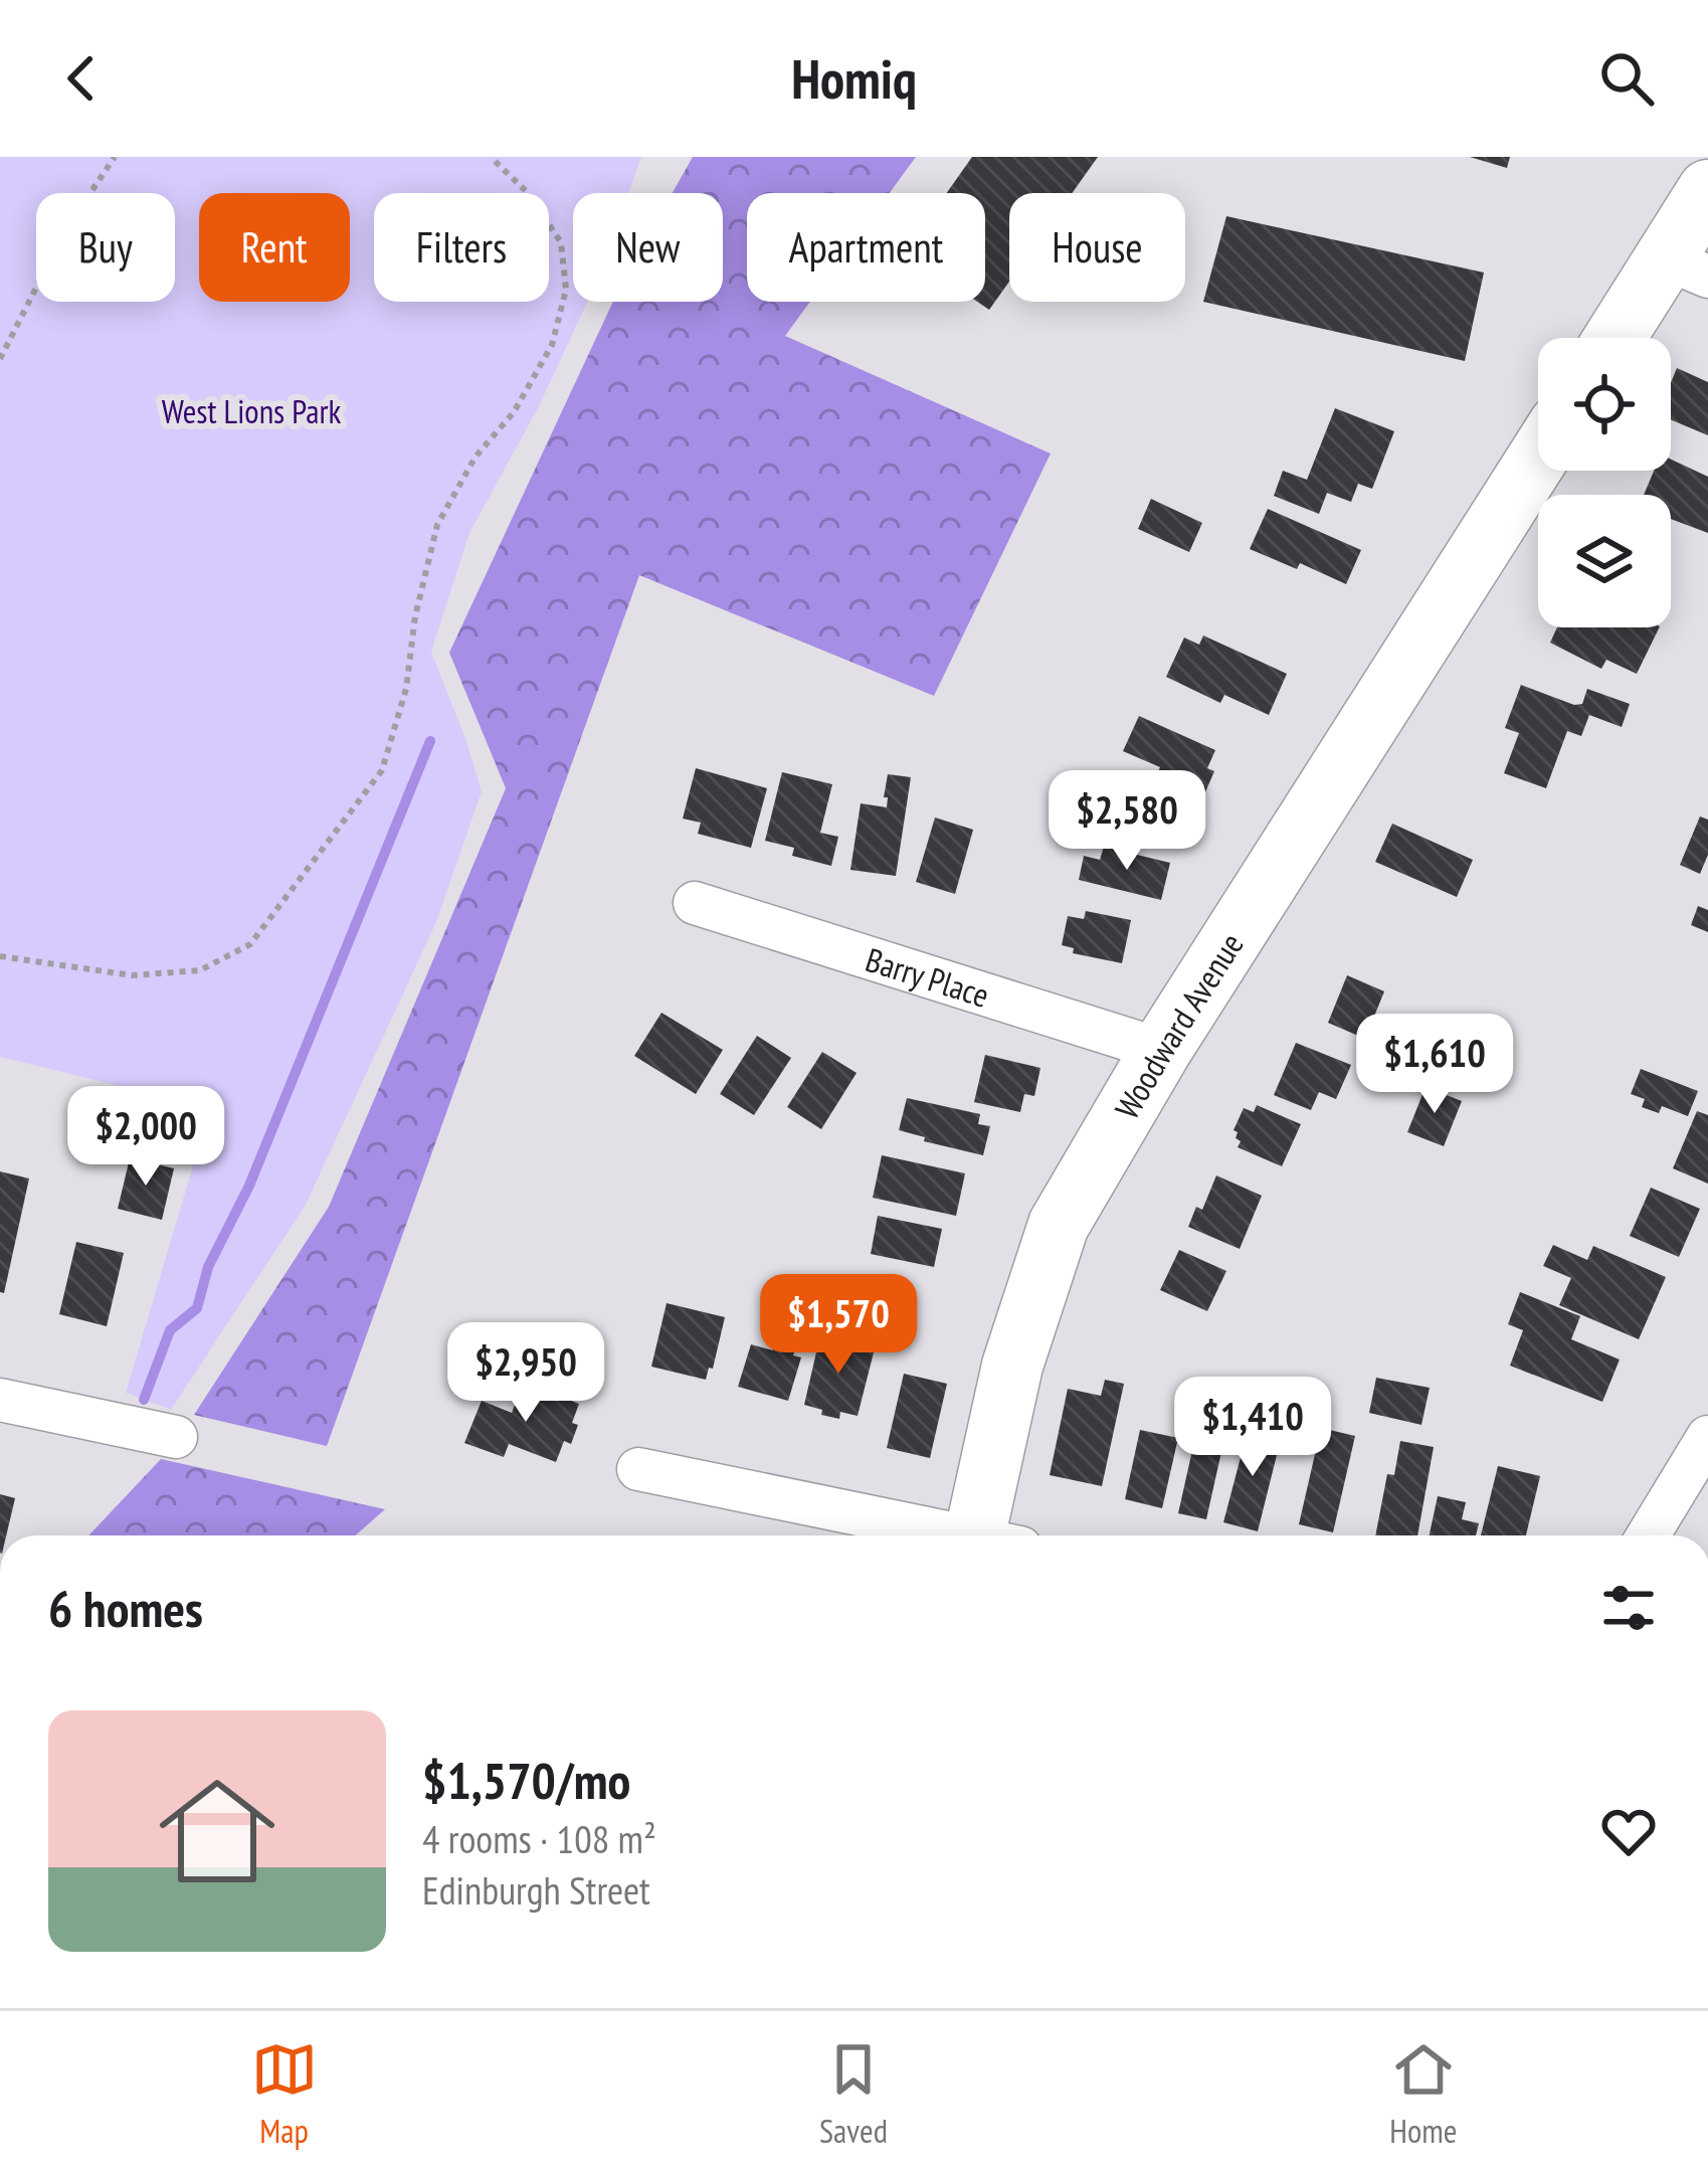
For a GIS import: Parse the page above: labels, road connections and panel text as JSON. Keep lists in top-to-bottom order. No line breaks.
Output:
{"streets":{"street":["Barry Place","Woodward Avenue"]},"crossings":[["Barry Place","Woodward Avenue"]],"parks":["West Lions Park"],"page":{"header":"Homiq","chip":["Buy","Rent","Filters","New","Apartment","House"],"price":["$2,580","$1,610","$2,000","$1,570","$2,950","$1,410"],"heading":"6 homes","list":[{"name":"$1,570/mo","note":"4 rooms · 108 m² · Edinburgh Street"}],"tabs":["Map","Saved","Home"]}}
